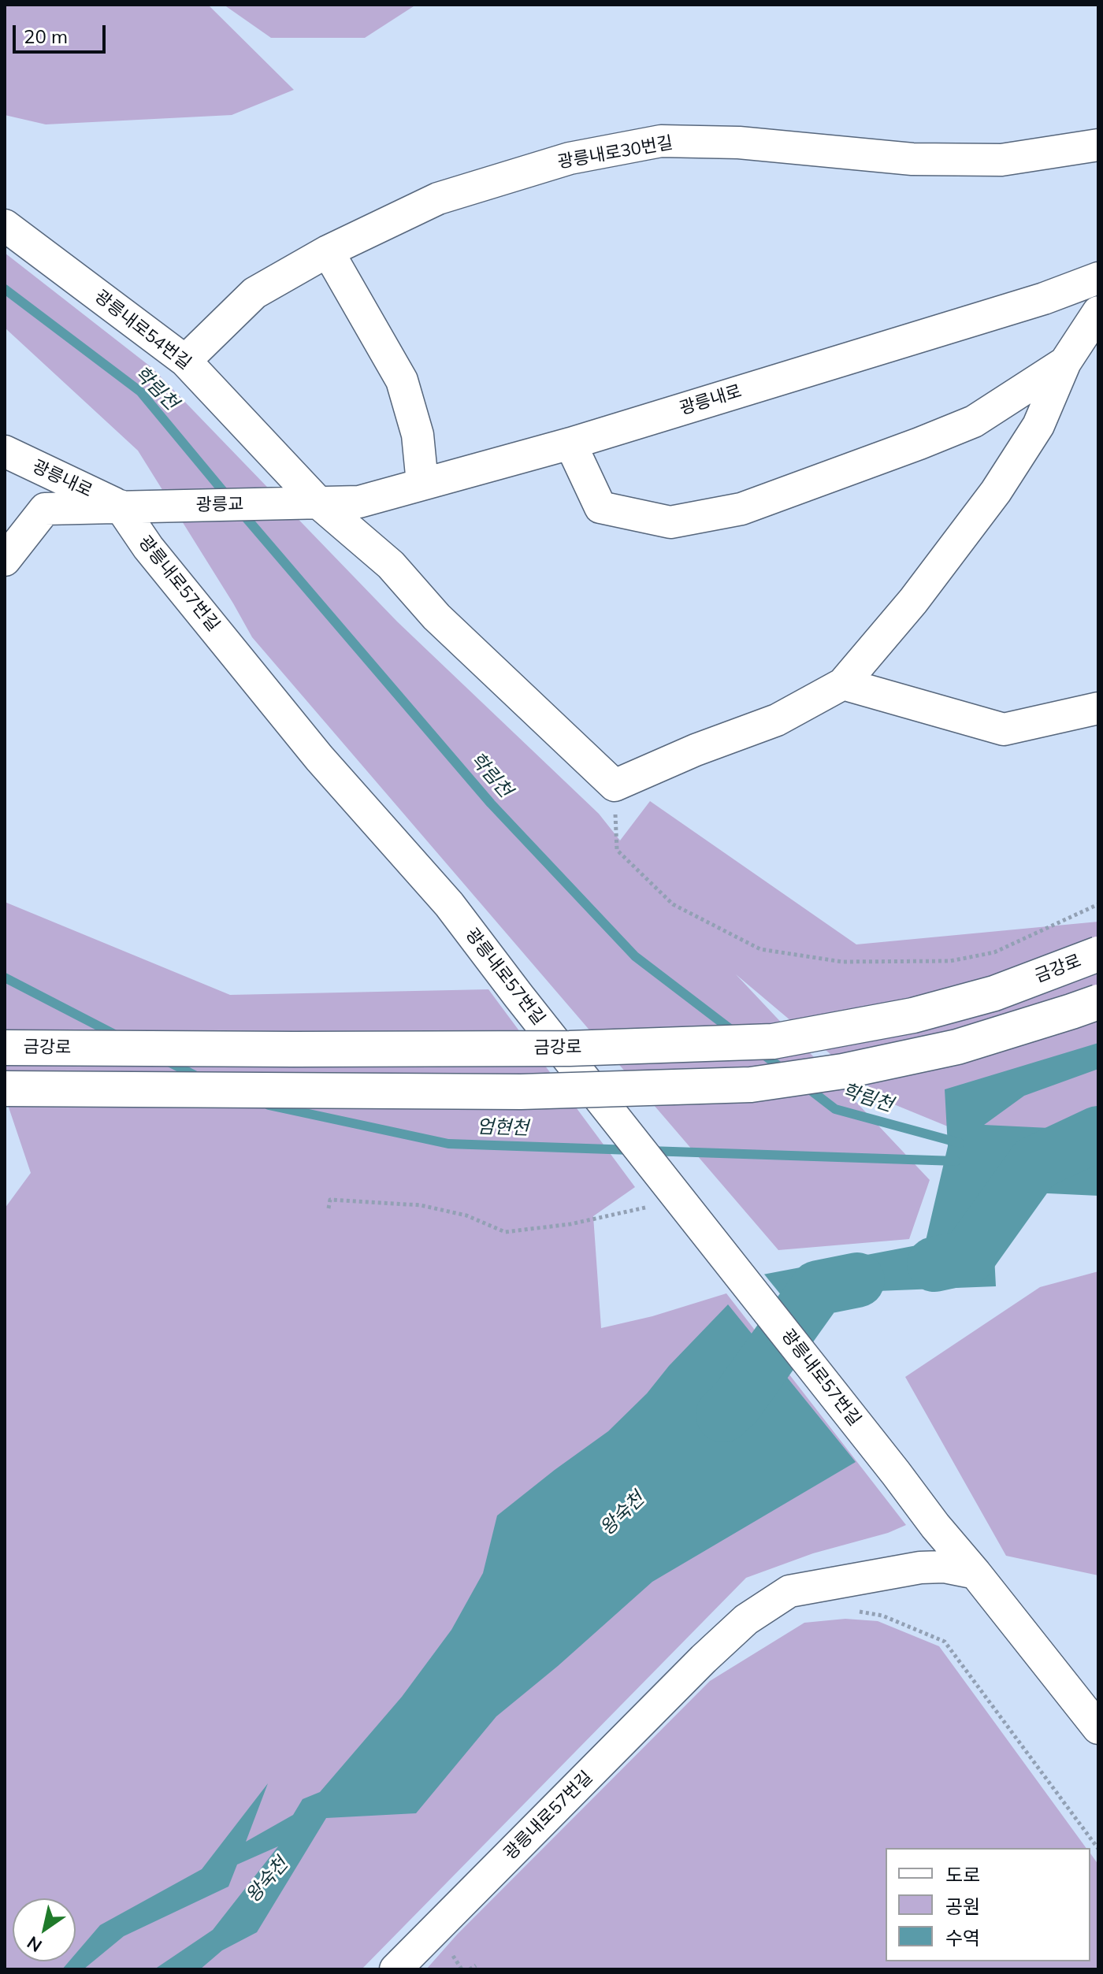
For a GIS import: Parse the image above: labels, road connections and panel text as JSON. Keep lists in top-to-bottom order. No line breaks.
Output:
{"streets":{"main road":["금강로"],"street":["광릉내로30번길","광릉내로54번길","광릉내로","광릉교","광릉내로57번길"]},"crossings":[["광릉내로30번길","광릉내로54번길"],["광릉내로54번길","광릉내로"],["광릉내로54번길","광릉교"],["광릉내로","광릉교"],["광릉내로","광릉내로57번길"],["광릉교","광릉내로57번길"]],"water":["학림천","엄현천","왕숙천"],"legend":["도로","공원","수역"],"scale_bar":"20 m","north":"bottom left"}
